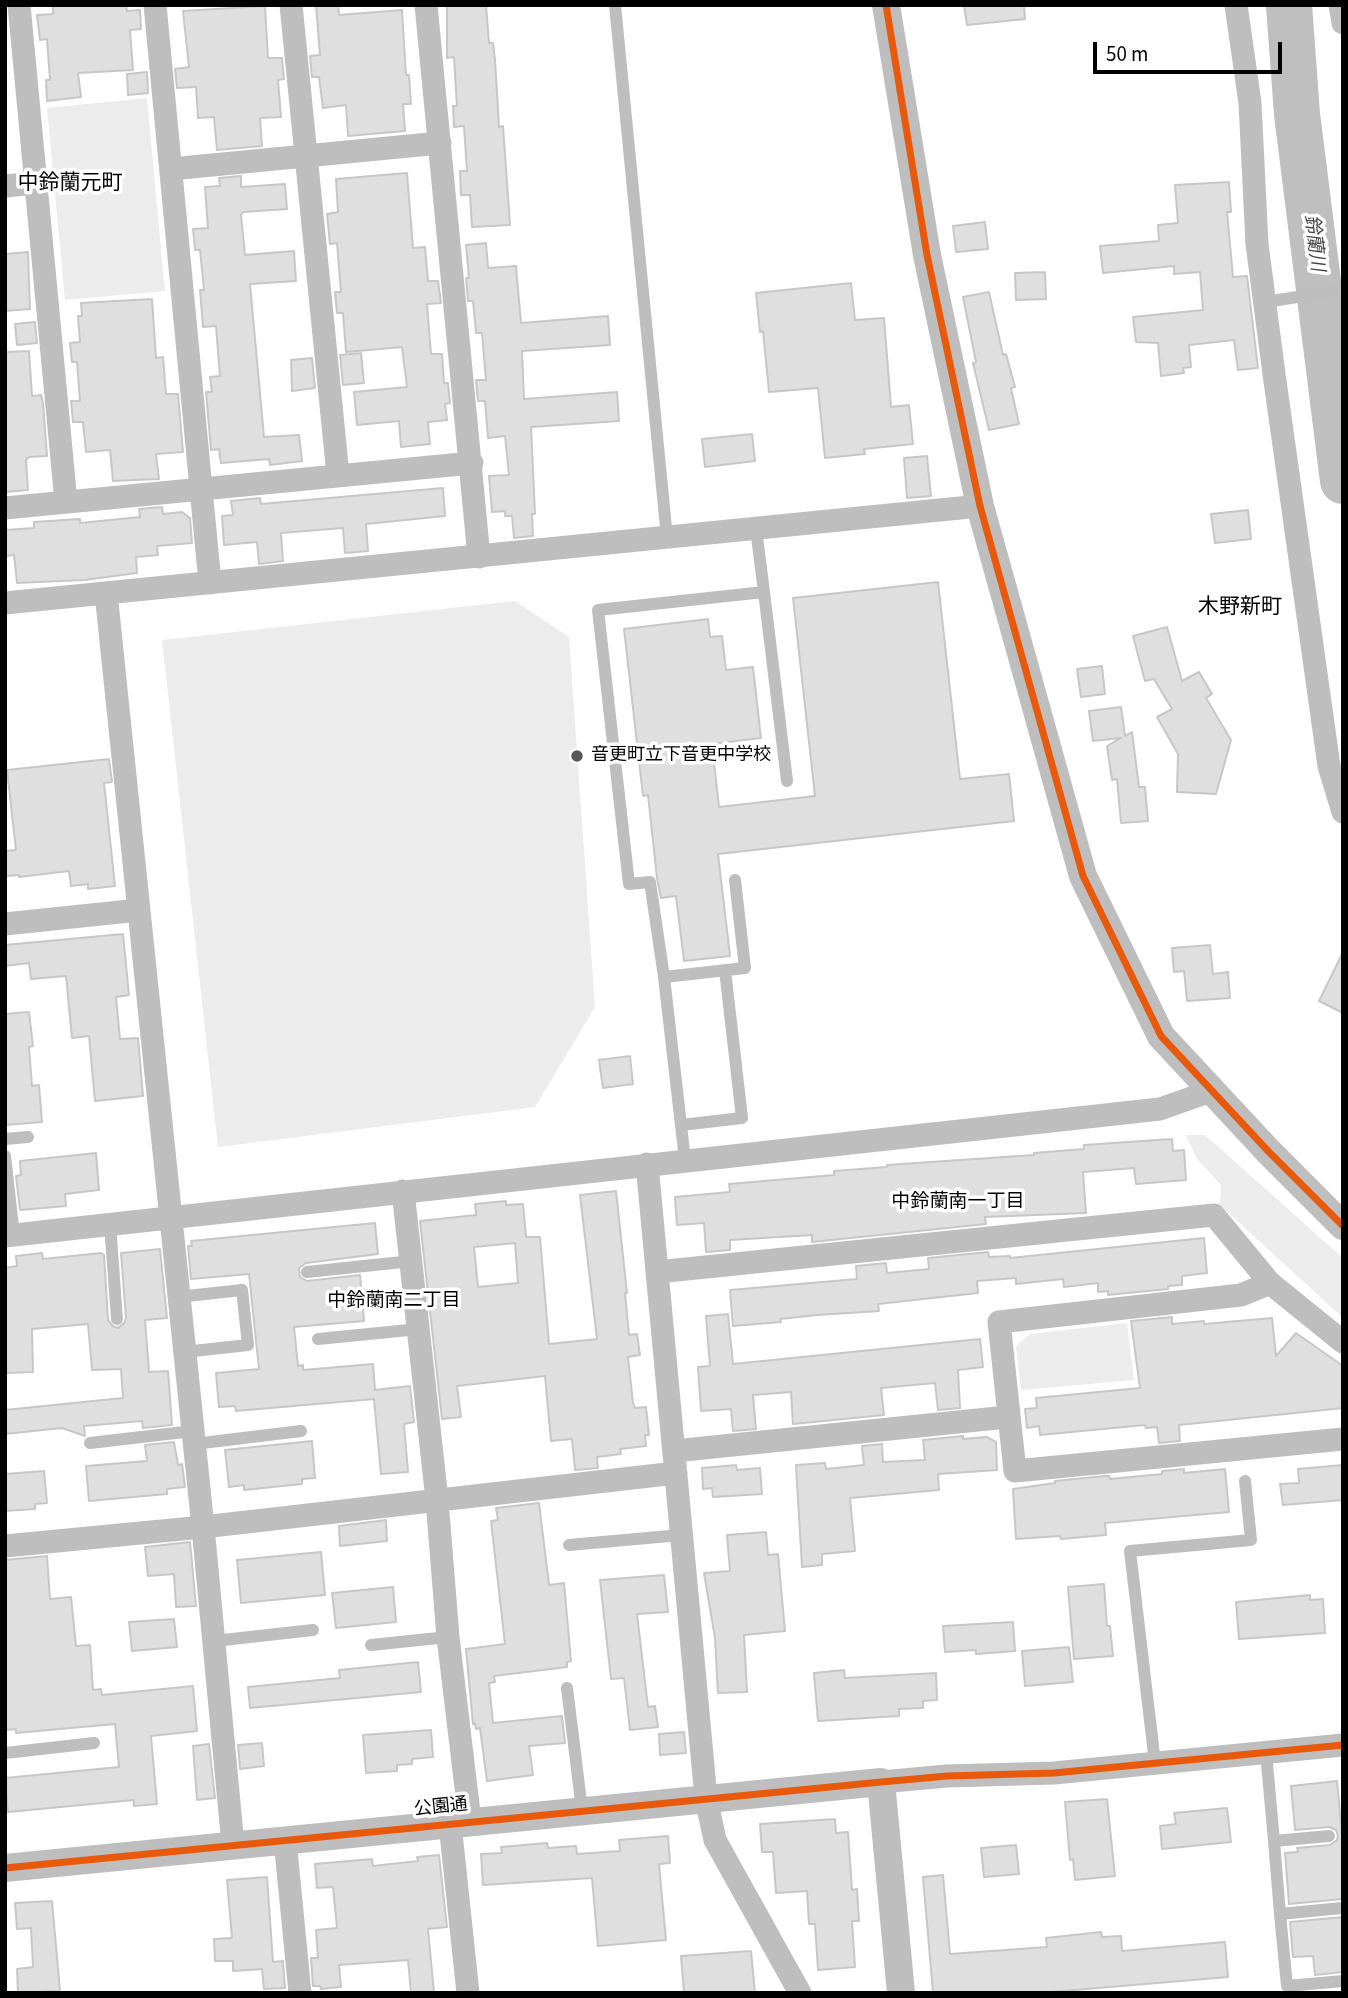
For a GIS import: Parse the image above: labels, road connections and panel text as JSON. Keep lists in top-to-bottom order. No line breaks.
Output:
{"streets":{"street":["公園通"]},"districts":["中鈴蘭元町","木野新町","中鈴蘭南一丁目","中鈴蘭南二丁目"],"water":["鈴蘭川"],"places":["音更町立下音更中学校"],"scale_bar":"50 m"}
